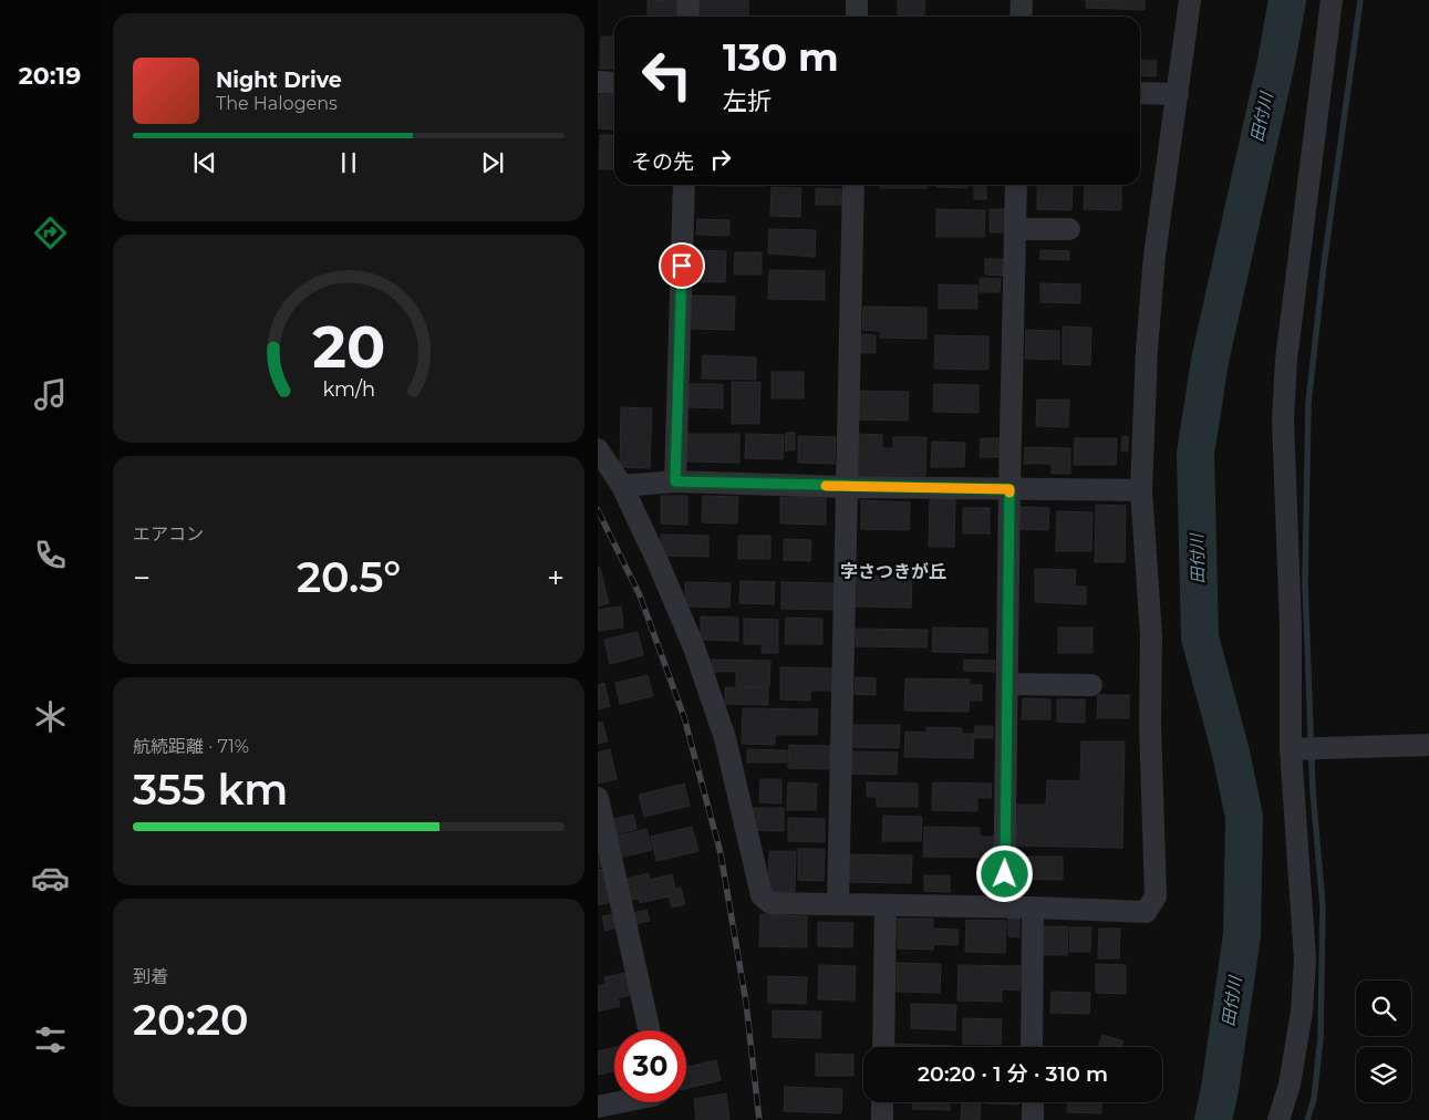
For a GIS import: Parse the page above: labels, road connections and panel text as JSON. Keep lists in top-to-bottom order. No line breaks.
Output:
{"districts":["字さつきが丘"],"water":["田付川"],"page":{"tabs":"20:19","turn":["130 m","左折"],"song":["Night Drive","The Halogens"],"then":"その先","tile":["エアコン",["航続距離 · 71%","355 km"],["到着","20:20"]],"heat":["−","20.5°","+"],"limit":"30","trip":"20:20 · 1 分 · 310 m","gauge":["20","km/h"]}}
